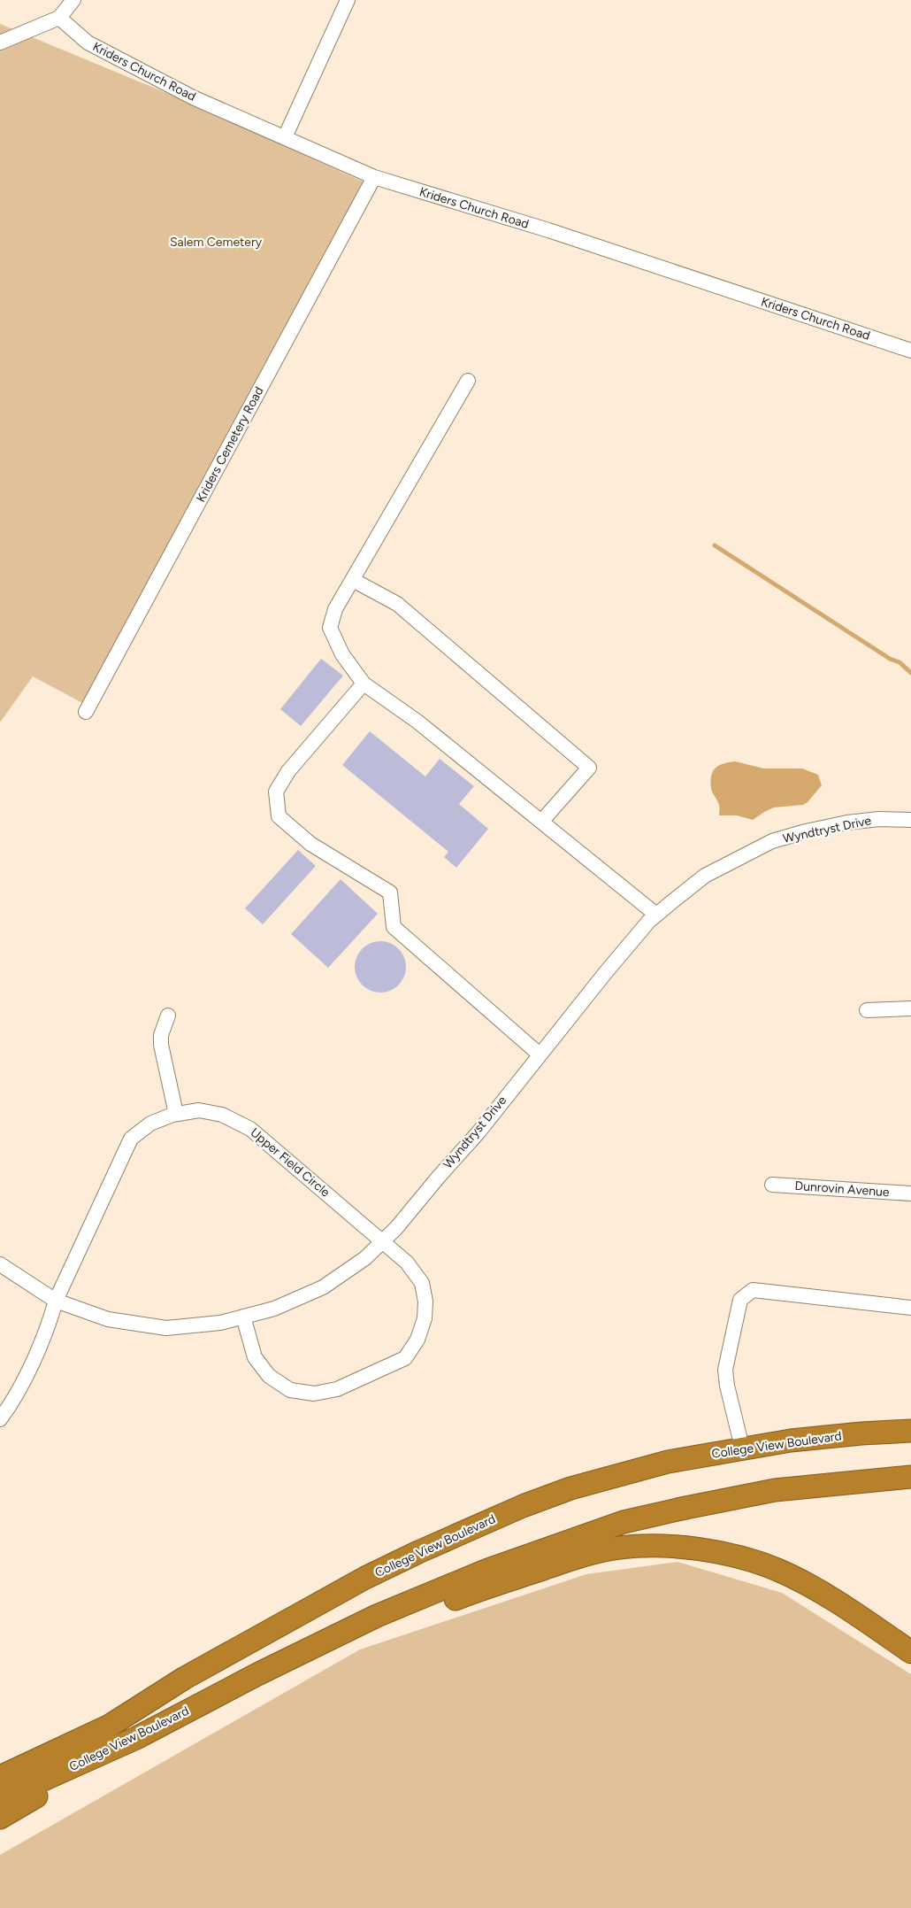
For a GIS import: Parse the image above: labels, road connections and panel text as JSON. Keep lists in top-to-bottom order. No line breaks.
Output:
{"streets":{"highway":["College View Boulevard"],"street":["Kriders Church Road","Kriders Cemetery Road","Wyndtryst Drive","Upper Field Circle","Dunrovin Avenue"]},"crossings":[["Kriders Church Road","Kriders Cemetery Road"],["Wyndtryst Drive","Upper Field Circle"]],"parks":["Salem Cemetery"]}
